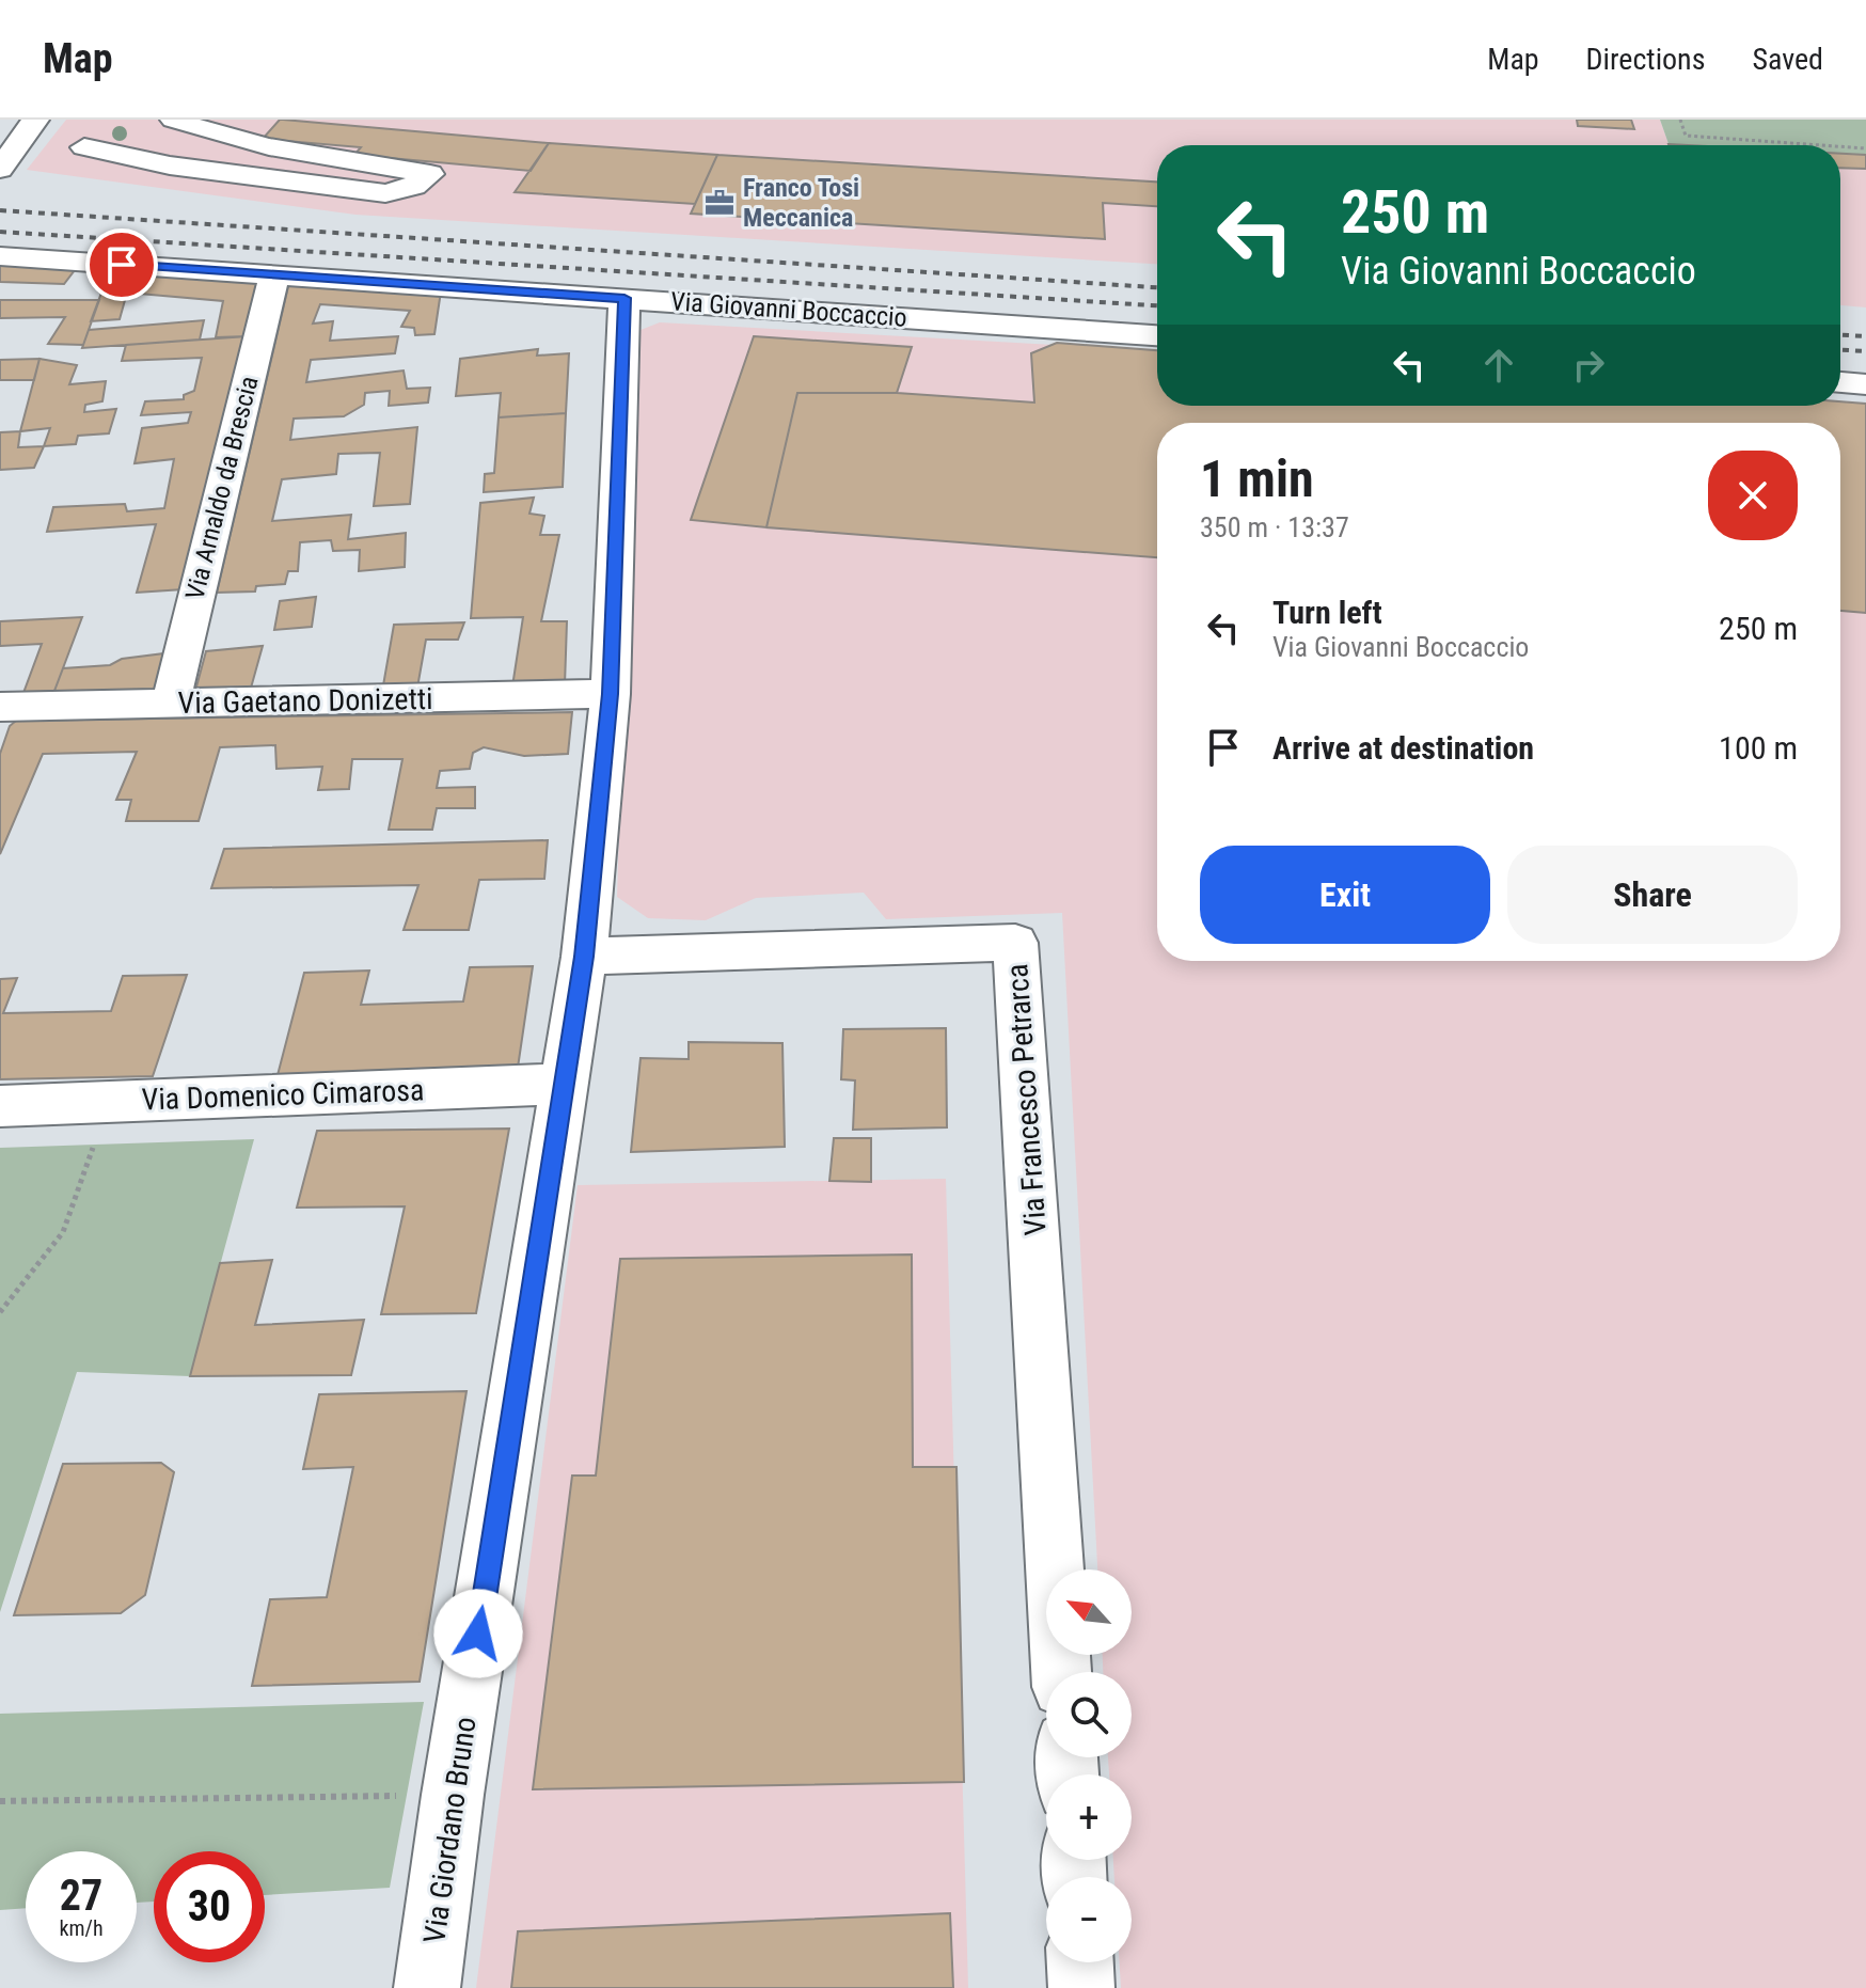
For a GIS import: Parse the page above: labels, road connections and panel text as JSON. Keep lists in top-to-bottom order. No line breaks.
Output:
{"streets":{"street":["Via Giovanni Boccaccio","Via Arnaldo da Brescia","Via Gaetano Donizetti","Via Domenico Cimarosa","Via Francesco Petrarca","Via Giordano Bruno"]},"crossings":[["Via Giovanni Boccaccio","Via Arnaldo da Brescia"],["Via Giovanni Boccaccio","Via Giordano Bruno"],["Via Arnaldo da Brescia","Via Gaetano Donizetti"],["Via Gaetano Donizetti","Via Giordano Bruno"],["Via Domenico Cimarosa","Via Giordano Bruno"],["Via Francesco Petrarca","Via Giordano Bruno"]],"places":{"office":["Franco Tosi Meccanica"]},"north":"top left","page":{"header":"Map","nav":["Map","Directions","Saved"],"turn":["250 m","Via Giovanni Boccaccio"],"heading":["1 min","350 m · 13:37"],"list":[{"name":"Turn left","note":"Via Giovanni Boccaccio","value":"250 m"},{"name":"Arrive at destination","value":"100 m"}],"buttons":["Exit","Share"],"map_buttons":["+","−"],"speed":"27 km/h","limit":"30"}}
